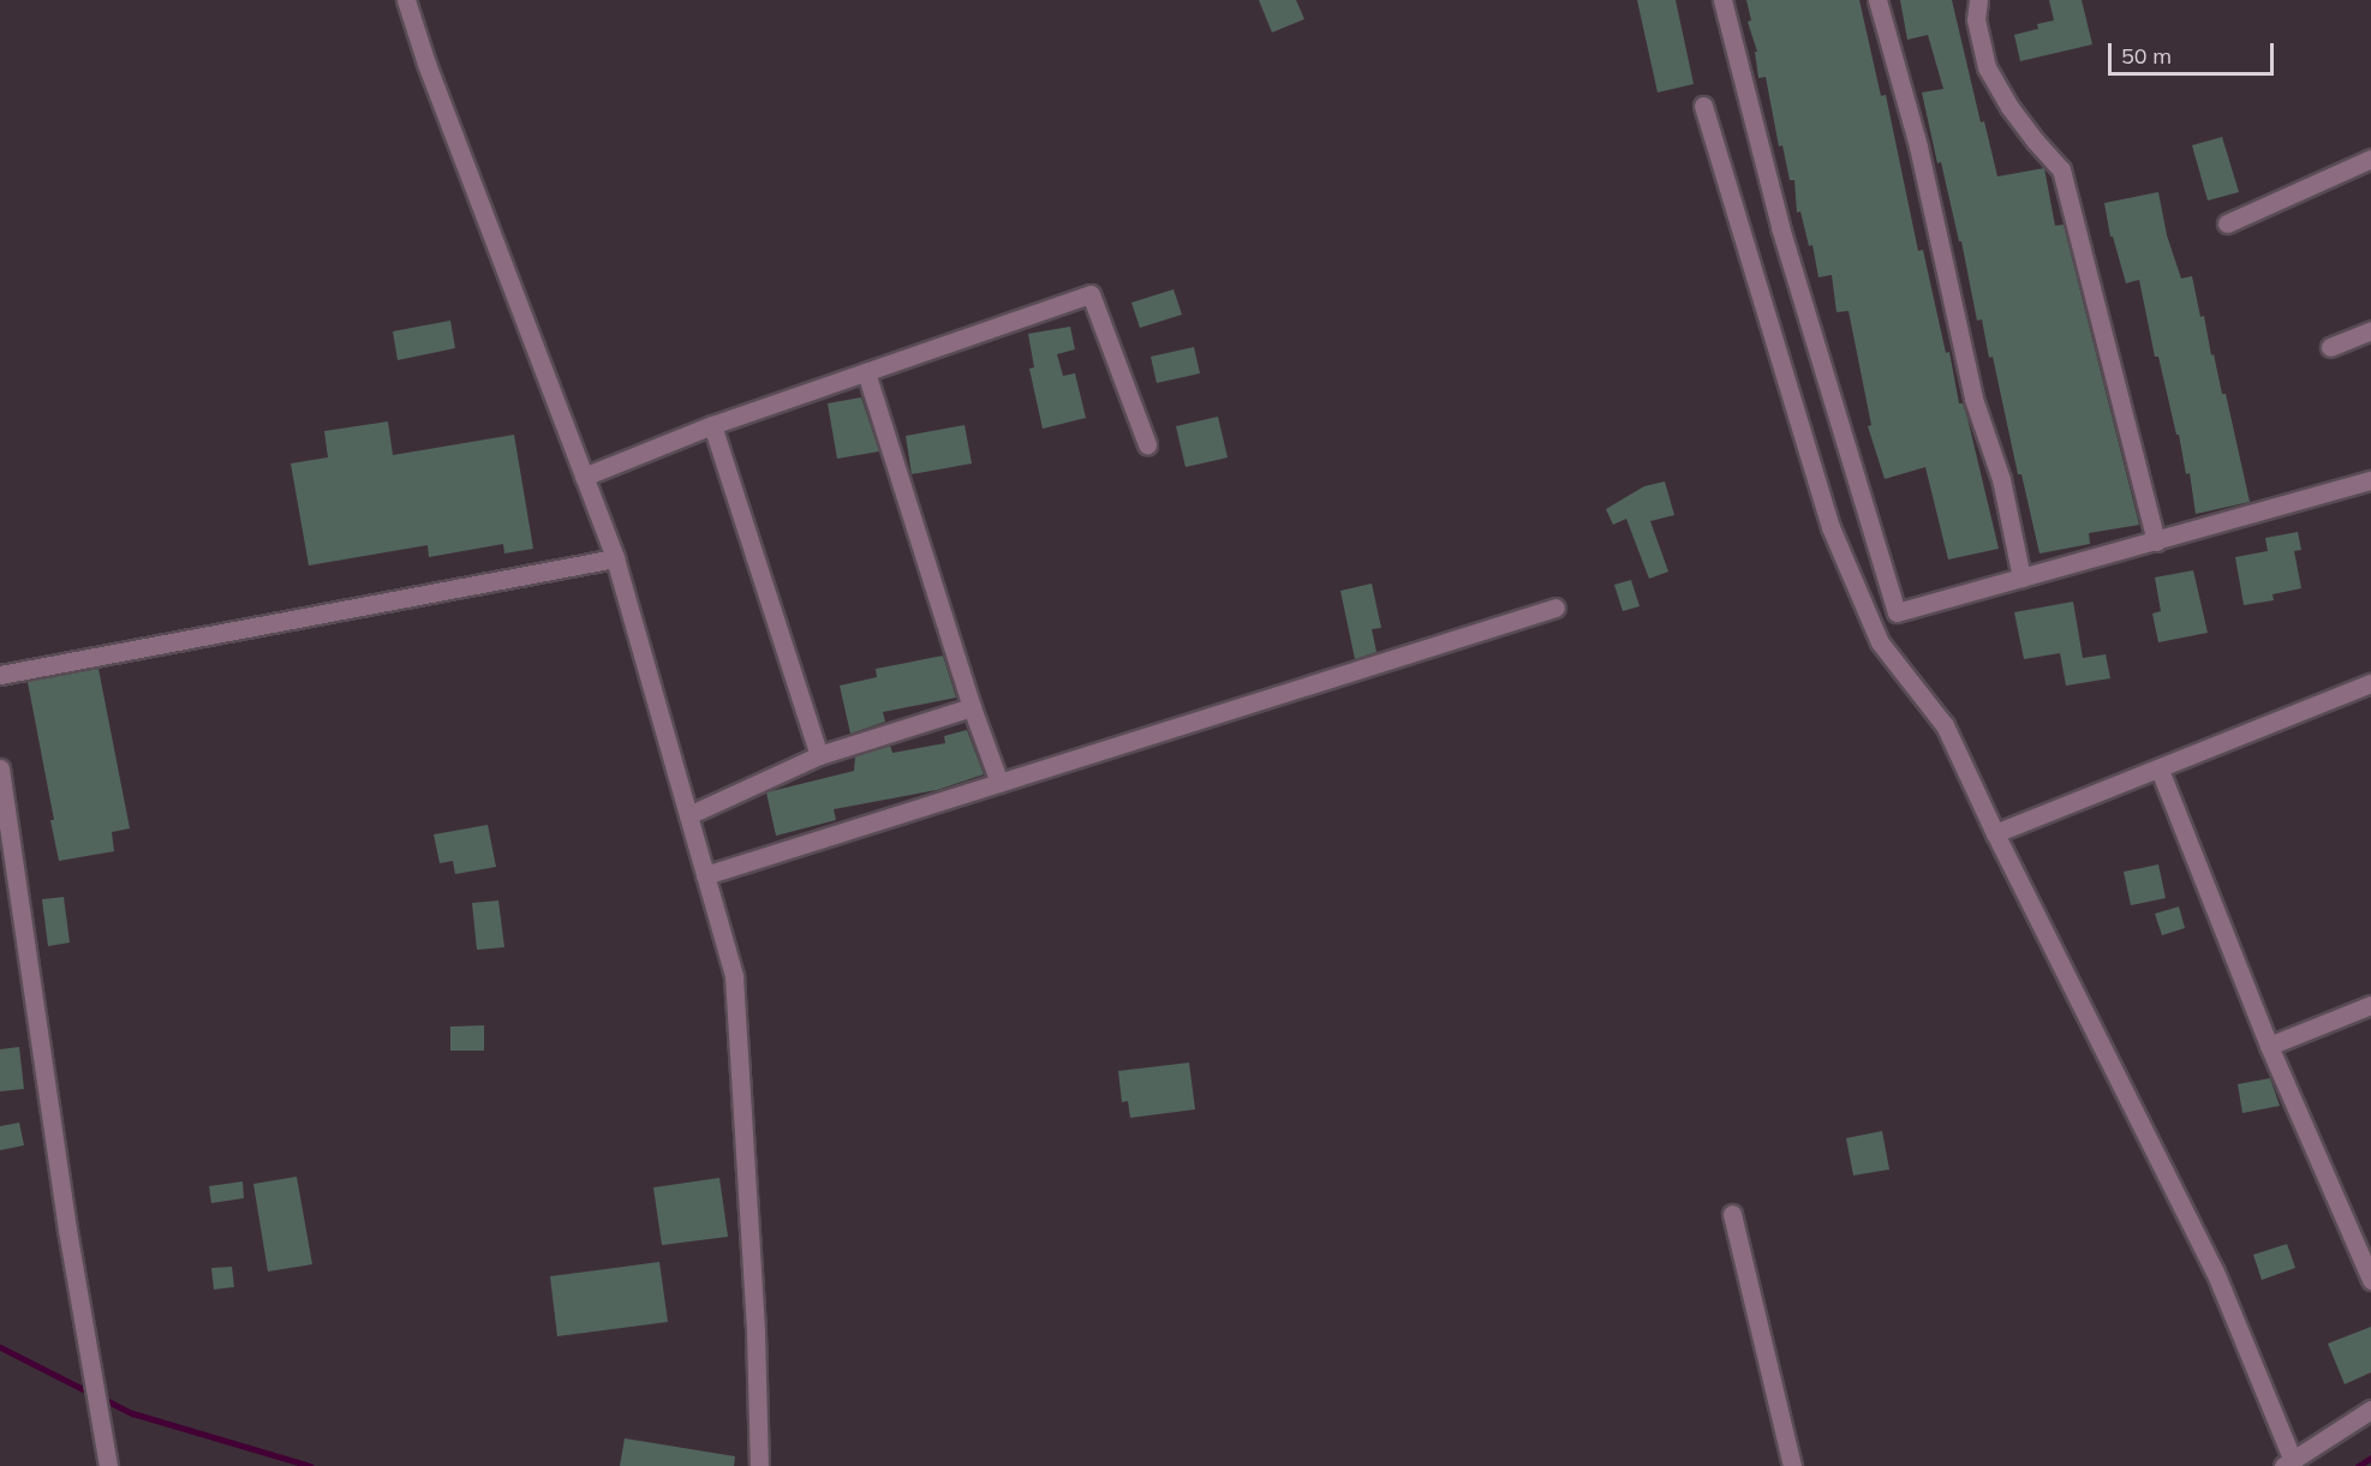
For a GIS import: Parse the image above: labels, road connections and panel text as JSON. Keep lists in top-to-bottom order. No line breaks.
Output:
{"scale_bar":"50 m"}
